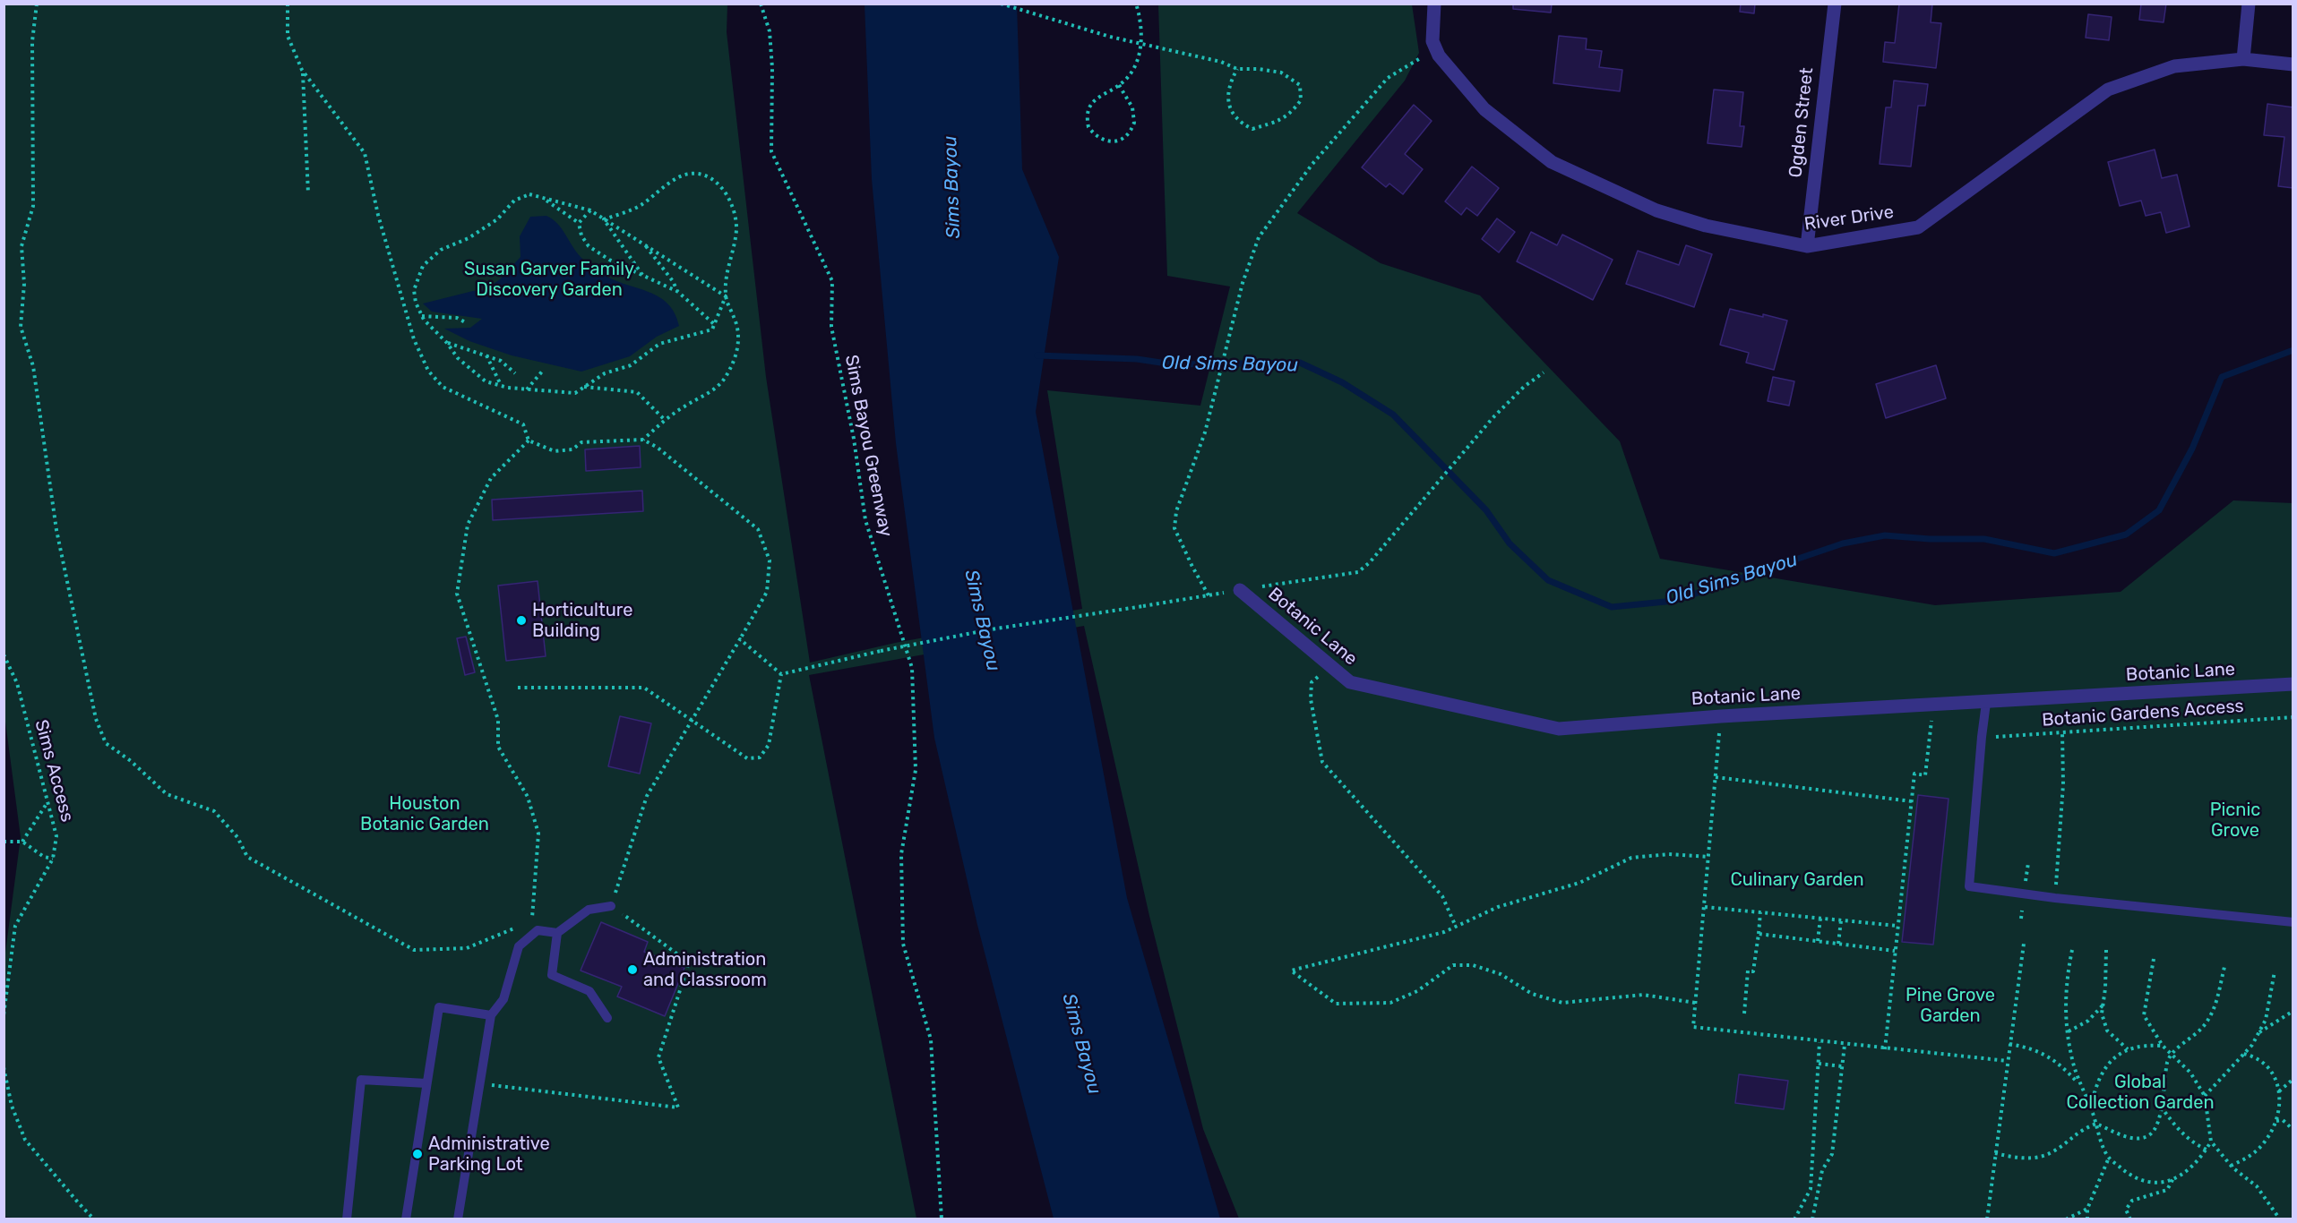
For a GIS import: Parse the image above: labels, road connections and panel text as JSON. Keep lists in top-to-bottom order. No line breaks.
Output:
{"streets":{"street":["Ogden Street","River Drive","Botanic Lane"],"path":["Sims Bayou Greenway","Botanic Gardens Access","Sims Access"]},"crossings":[["Ogden Street","River Drive"]],"water":["Sims Bayou","Old Sims Bayou"],"parks":["Susan Garver Family Discovery Garden","Houston Botanic Garden","Picnic Grove","Culinary Garden","Pine Grove Garden","Global Collection Garden"],"places":["Horticulture Building","Administration and Classroom","Administrative Parking Lot"]}
